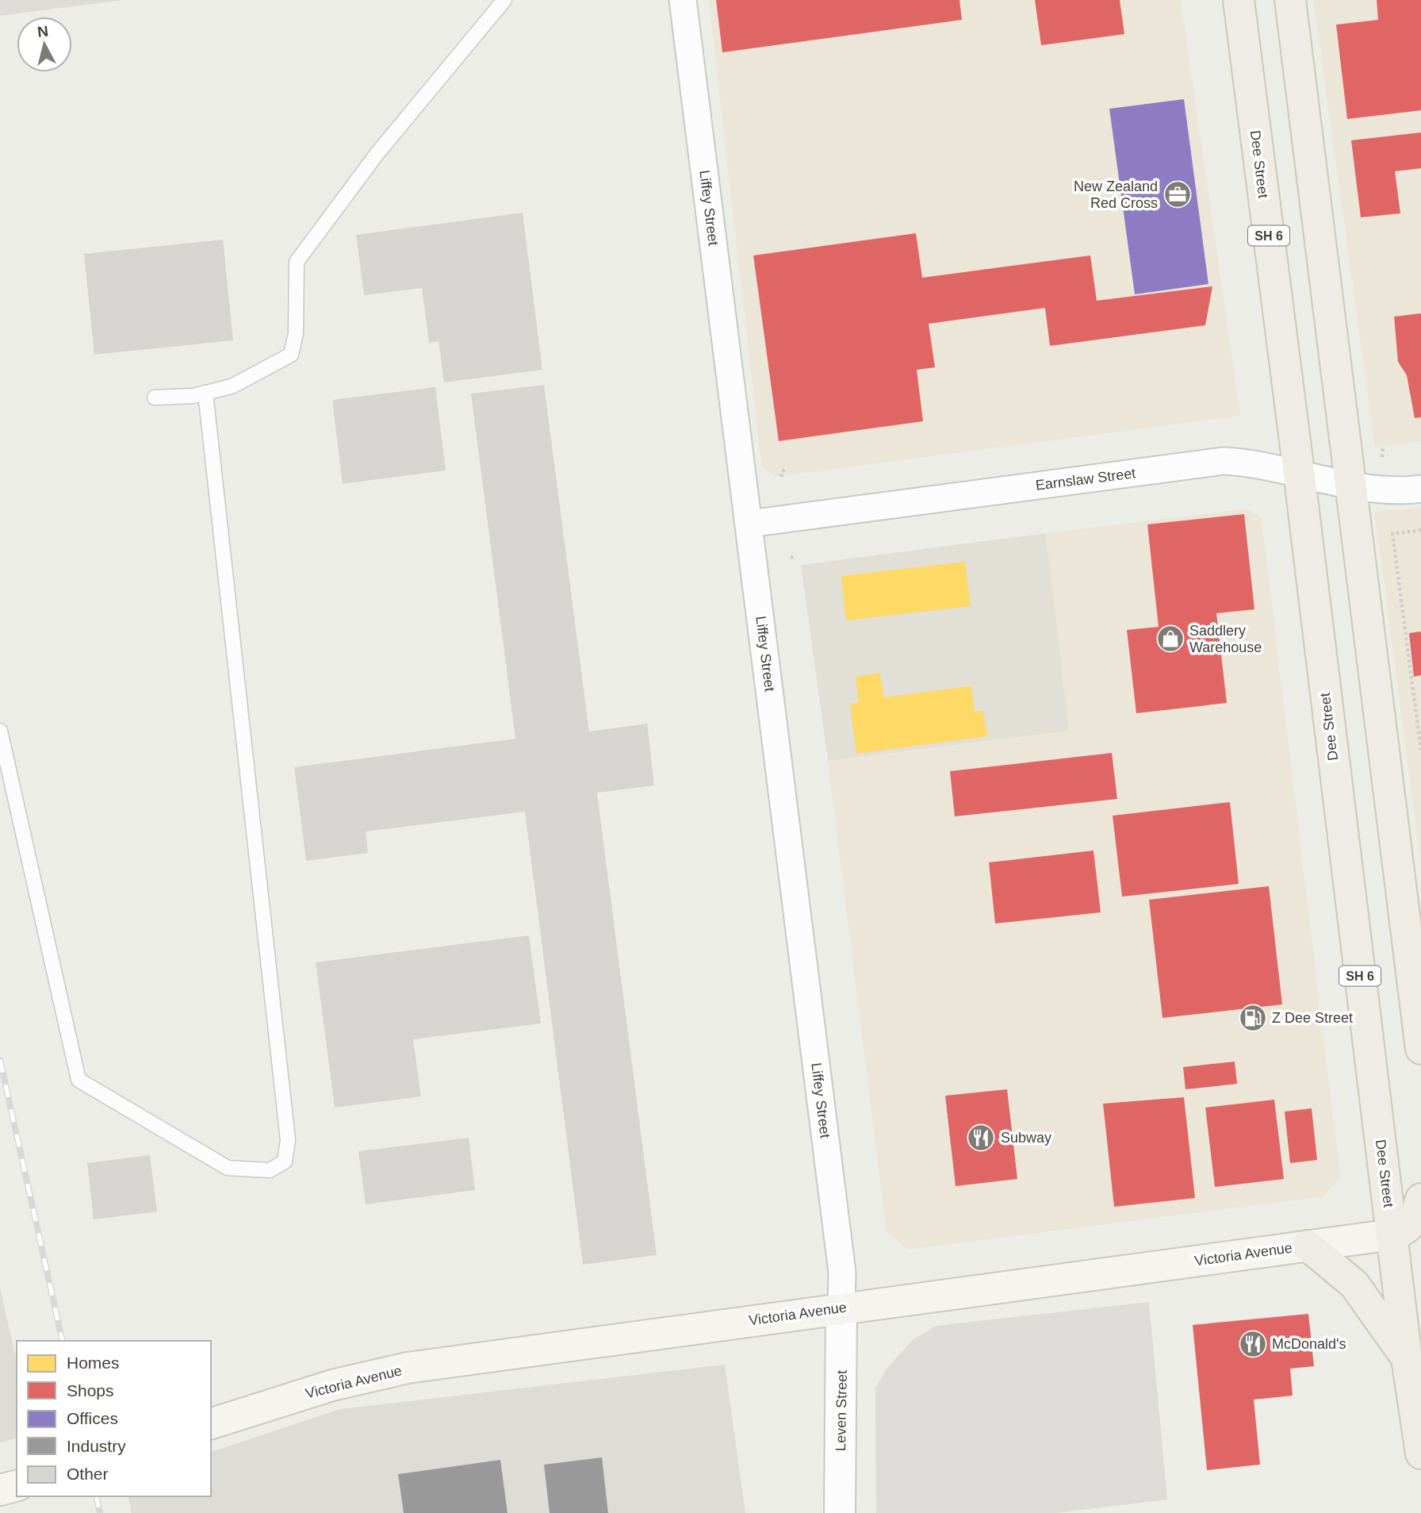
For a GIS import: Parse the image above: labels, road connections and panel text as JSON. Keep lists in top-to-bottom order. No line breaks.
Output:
{"streets":{"main road":["Dee Street","SH 6","Victoria Avenue"],"street":["Liffey Street","Earnslaw Street","Leven Street"]},"crossings":[["Dee Street","Earnslaw Street"],["Dee Street","Victoria Avenue"],["Liffey Street","Earnslaw Street"],["Liffey Street","Victoria Avenue"],["Liffey Street","Leven Street"],["Victoria Avenue","Leven Street"]],"places":{"office":["New Zealand Red Cross"],"shop":["Saddlery Warehouse"],"fuel station":["Z Dee Street"],"restaurant":["Subway","McDonald's"]},"legend":["Homes","Shops","Offices","Industry","Other"],"north":"top"}
